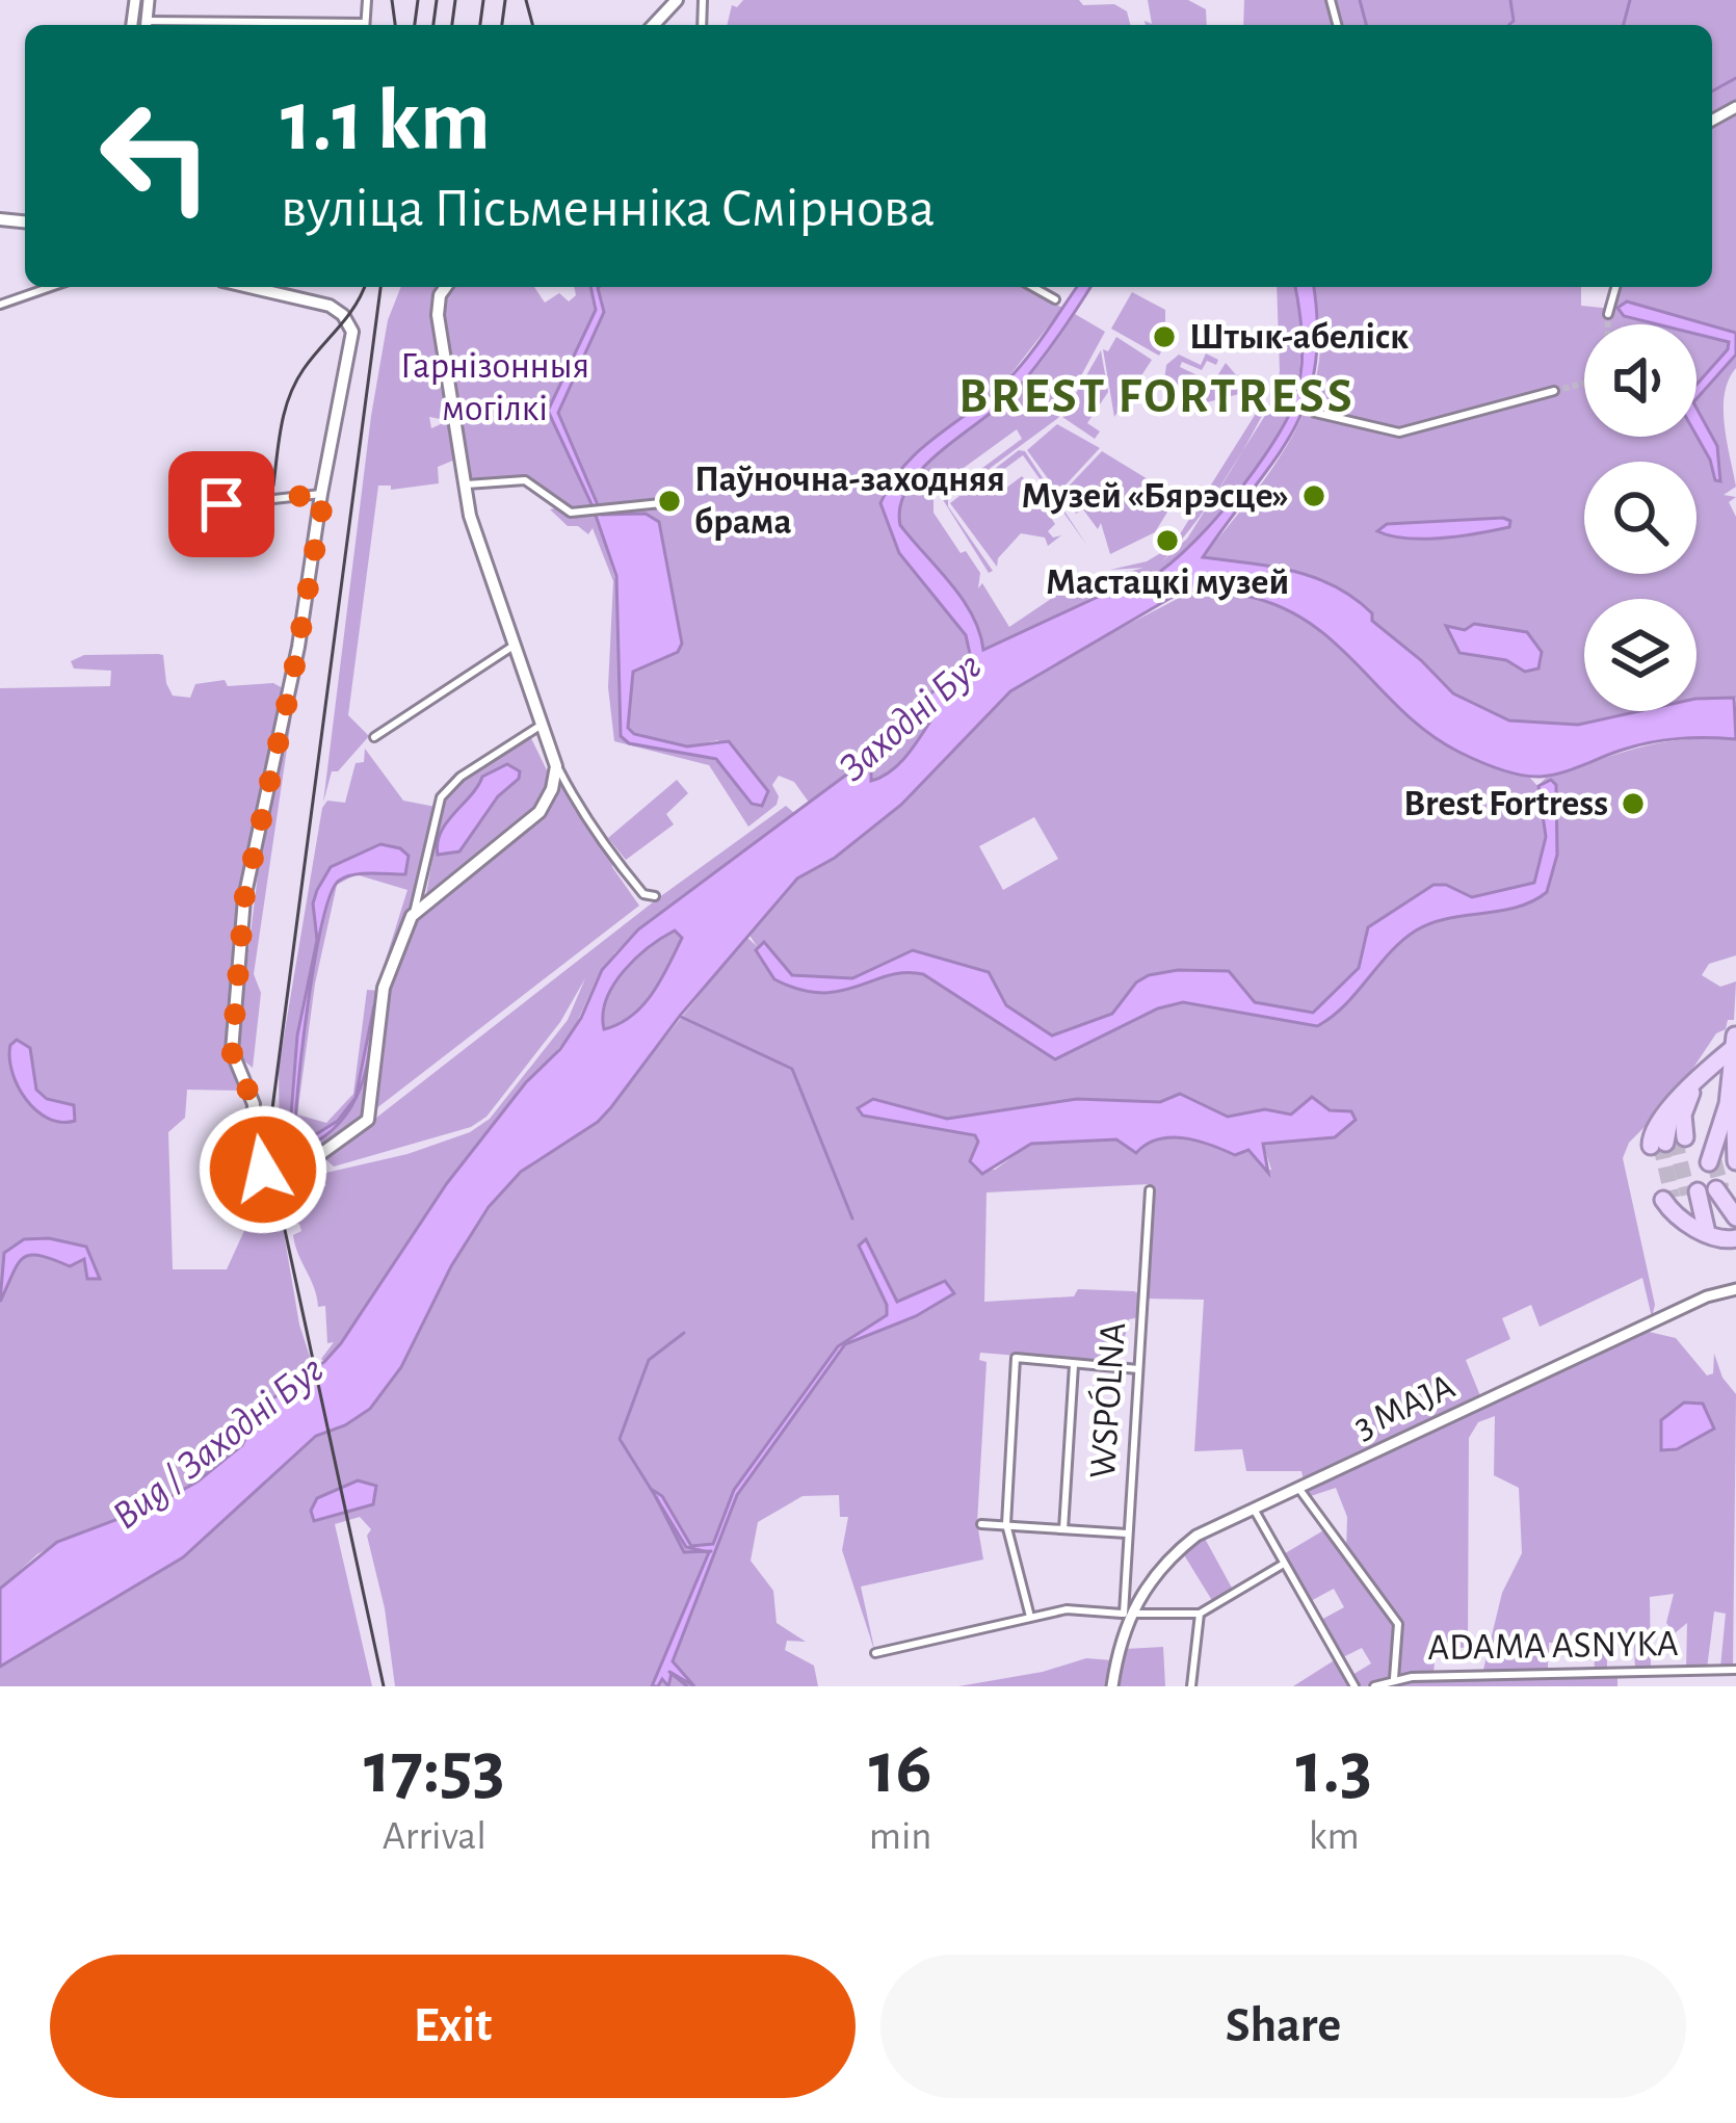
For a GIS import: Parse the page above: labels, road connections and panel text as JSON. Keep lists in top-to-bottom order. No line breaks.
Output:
{"streets":{"street":["WSPÓLNA","3 MAJA","ADAMA ASNYKA"]},"crossings":[["WSPÓLNA","3 MAJA"]],"districts":["BREST FORTRESS"],"water":["Заходні Буг","Bug / Заходні Буг"],"parks":["Гарнізонныя могілкі"],"places":["Штык-абеліск","Музей «Бярэсце»","Паўночна-заходняя брама","Мастацкі музей","Brest Fortress"],"page":{"turn":["1.1 km","вуліца Пісьменніка Смірнова"],"eta":["17:53","Arrival","16","min","1.3","km"],"buttons":["Exit","Share"]}}
